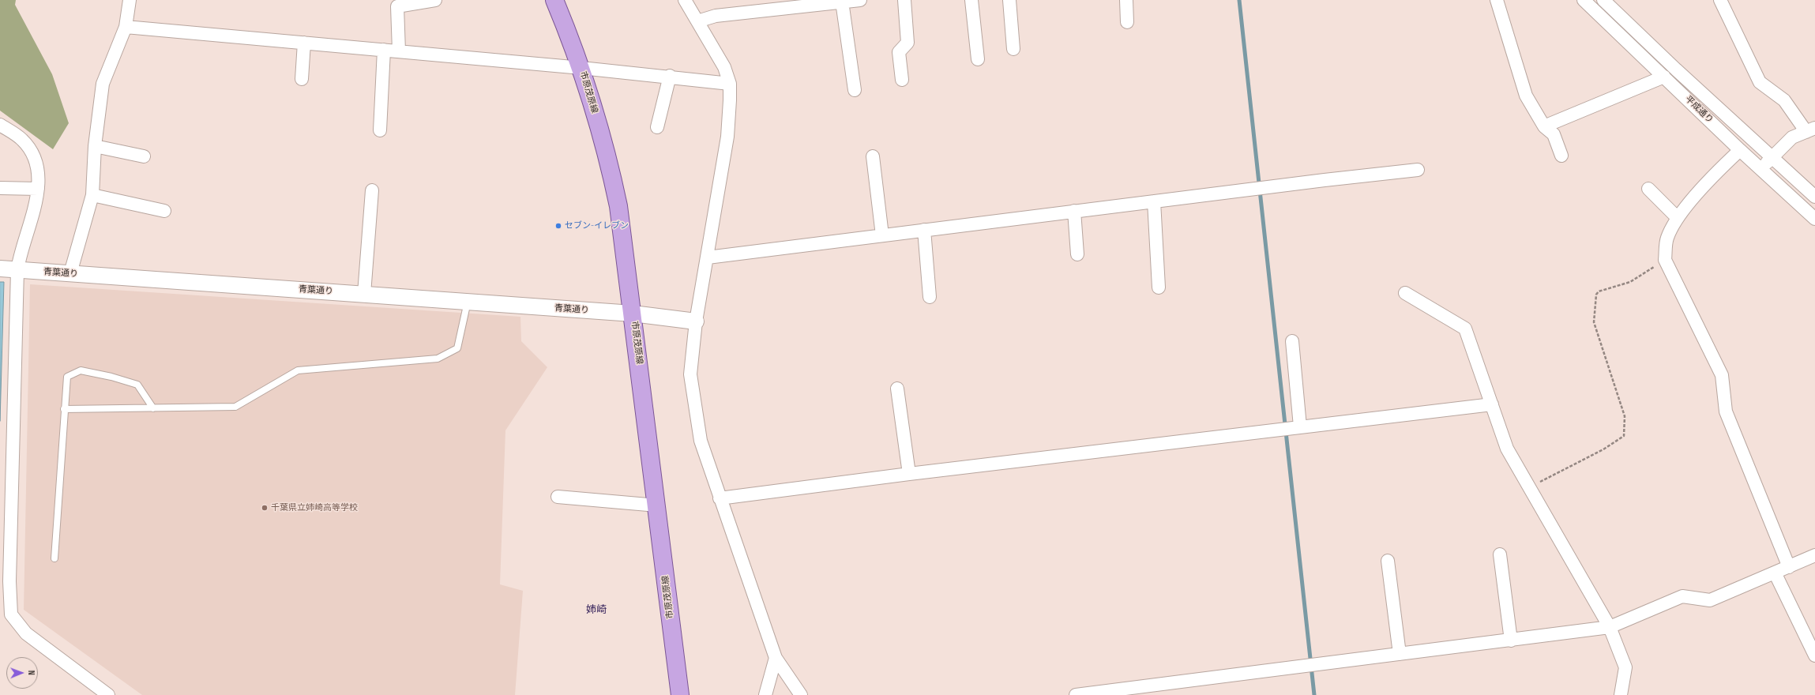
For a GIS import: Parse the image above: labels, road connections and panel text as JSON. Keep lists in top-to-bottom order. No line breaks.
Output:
{"streets":{"main road":["市原茂原線"],"street":["平成通り","青葉通り"]},"crossings":[["市原茂原線","青葉通り"]],"districts":["姉崎"],"places":["セブン-イレブン","千葉県立姉崎高等学校"],"north":"right"}
